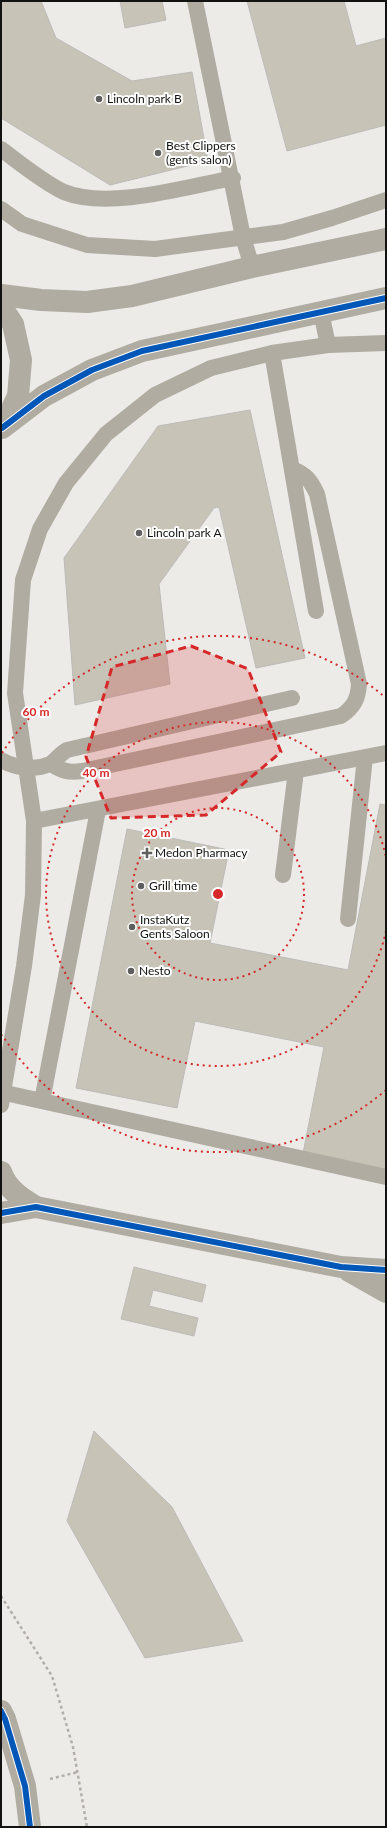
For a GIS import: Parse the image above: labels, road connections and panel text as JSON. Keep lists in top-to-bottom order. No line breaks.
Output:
{"places":{"other":["Lincoln park B","Best Clippers (gents salon)","Lincoln park A","Grill time","InstaKutz Gents Saloon","Nesto"],"health":["Medon Pharmacy"]},"rings":["60 m","40 m","20 m"]}
